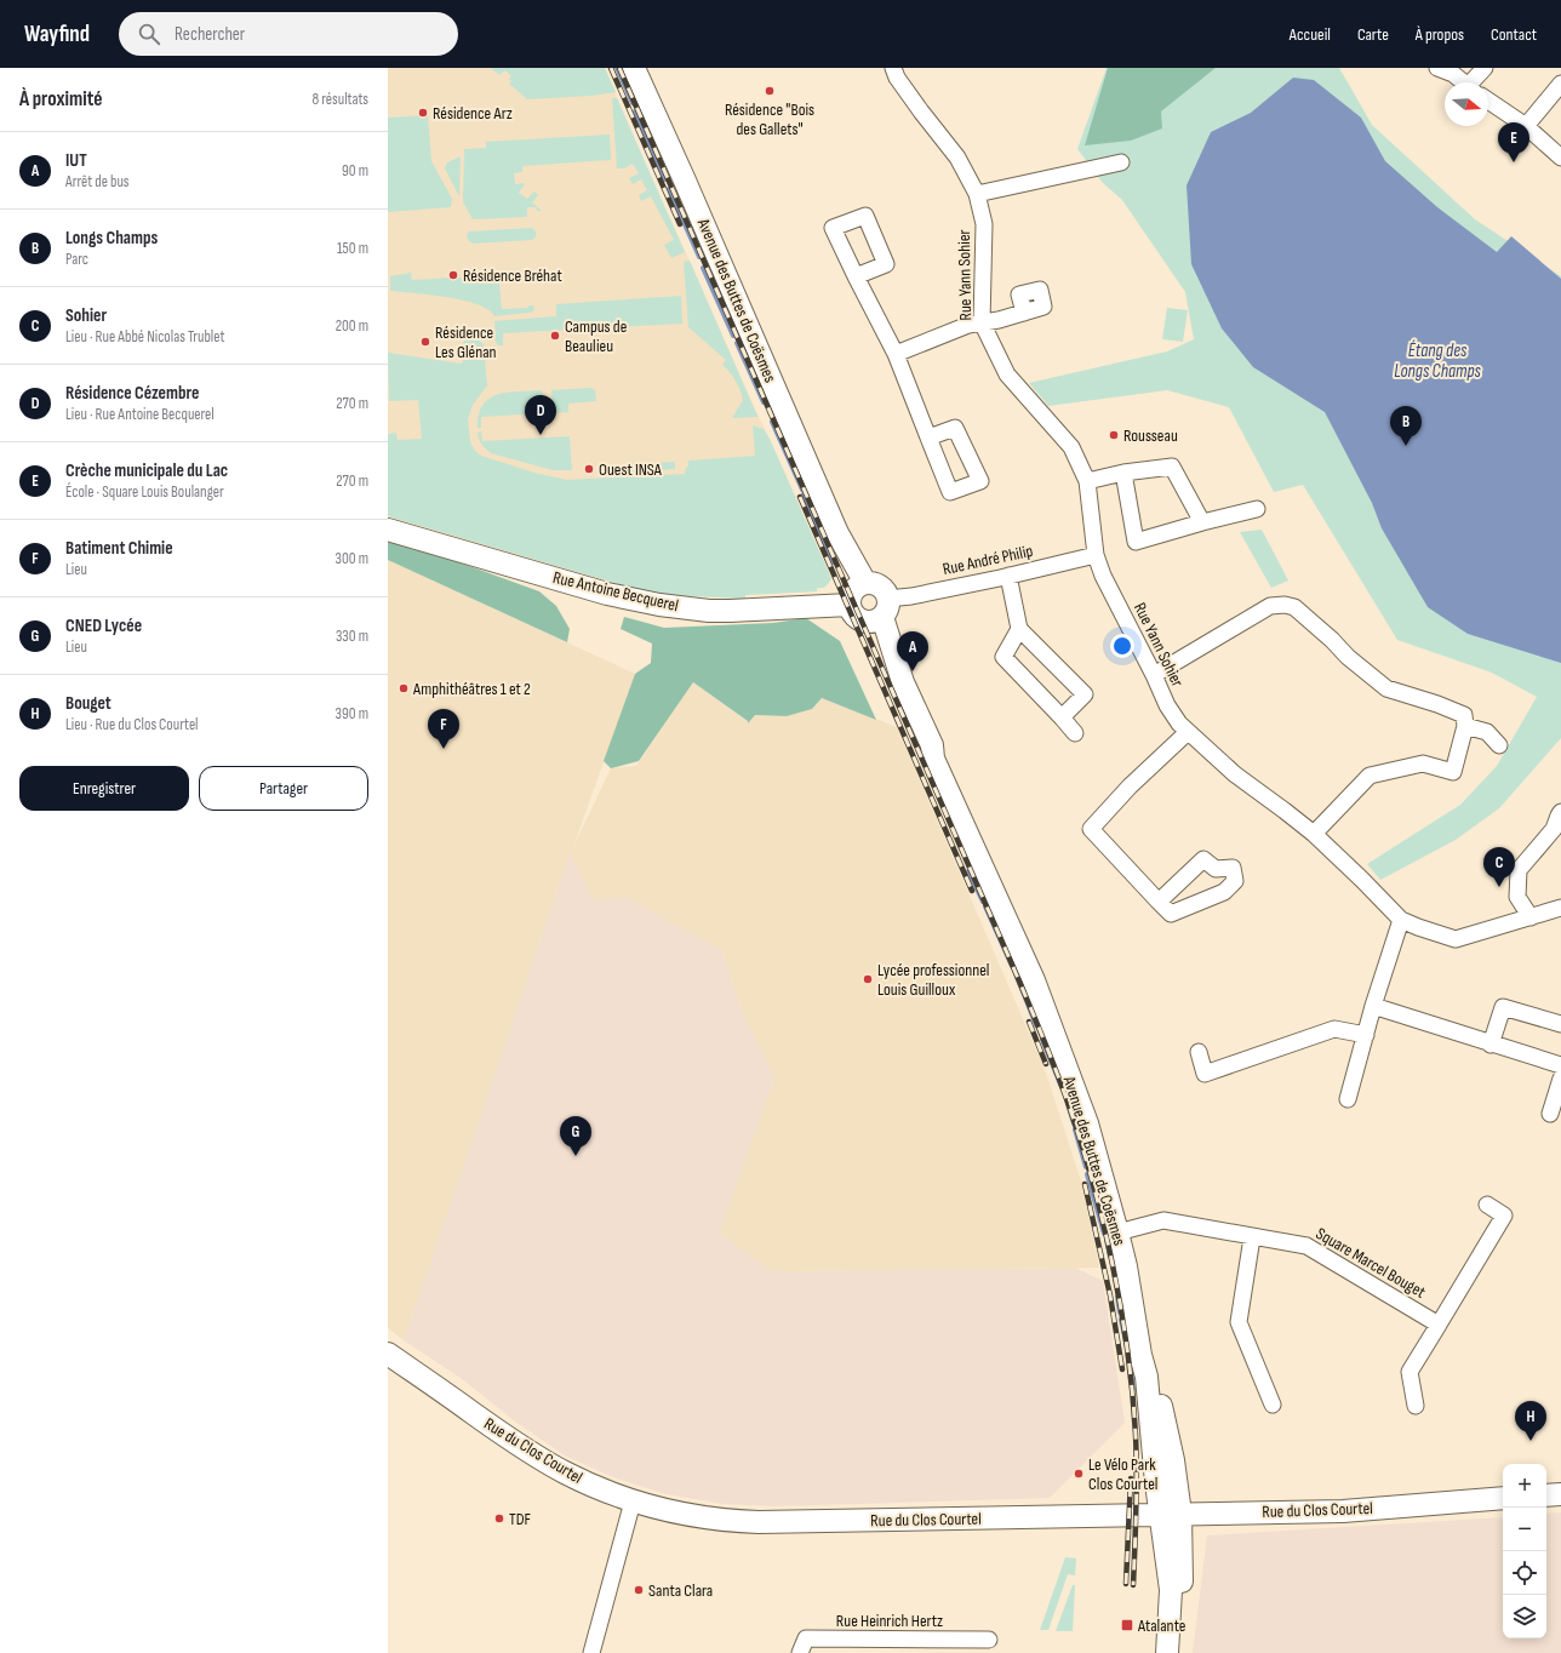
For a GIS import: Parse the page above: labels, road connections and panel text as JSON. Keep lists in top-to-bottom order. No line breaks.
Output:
{"streets":{"main road":["Avenue des Buttes de Coësmes","Rue Antoine Becquerel","Rue du Clos Courtel"],"street":["Rue Yann Sohier","Rue André Philip","Square Marcel Bouget","Rue Heinrich Hertz"]},"crossings":[["Rue Yann Sohier","Rue André Philip"],["Avenue des Buttes de Coësmes","Rue André Philip"],["Avenue des Buttes de Coësmes","Rue Antoine Becquerel"],["Avenue des Buttes de Coësmes","Square Marcel Bouget"],["Avenue des Buttes de Coësmes","Rue du Clos Courtel"]],"water":["Étang des Longs Champs"],"places":{"other":["Résidence \"Bois des Gallets\"","Résidence Arz","Résidence Bréhat","Campus de Beaulieu","Résidence Les Glénan","Rousseau","Ouest INSA","Amphithéâtres 1 et 2","Lycée professionnel Louis Guilloux","Le Vélo Park Clos Courtel","TDF","Santa Clara"],"transit":["Atalante"]},"north":"right","page":{"header":"Wayfind","search":"Rechercher","nav":["Accueil","Carte","À propos","Contact"],"heading":["À proximité","8 résultats"],"pins":["E","D","B","A","F","C","G","H"],"list":[{"mark":"A","name":"IUT","note":"Arrêt de bus","value":"90 m"},{"mark":"B","name":"Longs Champs","note":"Parc","value":"150 m"},{"mark":"C","name":"Sohier","note":"Lieu · Rue Abbé Nicolas Trublet","value":"200 m"},{"mark":"D","name":"Résidence Cézembre","note":"Lieu · Rue Antoine Becquerel","value":"270 m"},{"mark":"E","name":"Crèche municipale du Lac","note":"École · Square Louis Boulanger","value":"270 m"},{"mark":"F","name":"Batiment Chimie","note":"Lieu","value":"300 m"},{"mark":"G","name":"CNED Lycée","note":"Lieu","value":"330 m"},{"mark":"H","name":"Bouget","note":"Lieu · Rue du Clos Courtel","value":"390 m"}],"buttons":["Enregistrer","Partager"],"map_buttons":["+","−"]}}
